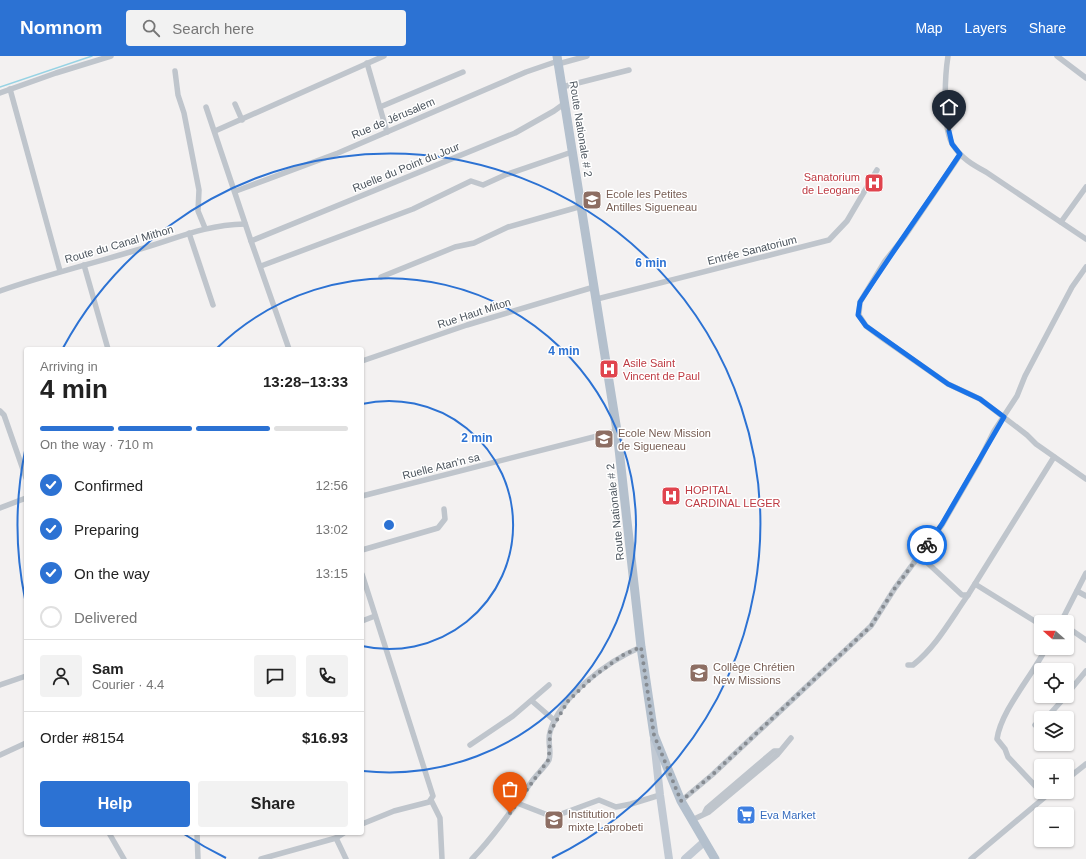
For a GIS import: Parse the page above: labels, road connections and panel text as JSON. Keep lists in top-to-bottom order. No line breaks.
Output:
{"streets":{"main road":["Route Nationale # 2"],"street":["Rue de Jérusalem","Ruelle du Point du Jour","Route du Canal Mithon","Entrée Sanatorium","Rue Haut Miton","Ruelle Atan'n sa"]},"crossings":[["Rue de Jérusalem","Route Nationale # 2"],["Route Nationale # 2","Ruelle du Point du Jour"],["Route Nationale # 2","Entrée Sanatorium"],["Route Nationale # 2","Rue Haut Miton"],["Route Nationale # 2","Ruelle Atan'n sa"]],"places":{"hospital":["Sanatorium de Leogane","Asile Saint Vincent de Paul","HOPITAL CARDINAL LEGER"],"school or university":["Ecole les Petites Antilles Sigueneau","Ecole New Mission de Sigueneau","Collège Chrétien New Missions","Institution mixte Laprobeti"],"supermarket":["Eva Market"]},"north":"left","page":{"header":"Nomnom","search":"Search here","nav":["Map","Layers","Share"],"heading":["4 min","Arriving in","13:28–13:33"],"panel":["Sam","Courier · 4.4","Order #8154","$16.93"],"bar":"On the way · 710 m","list":[["Confirmed","12:56"],["Preparing","13:02"],["On the way","13:15"],"Delivered"],"map_buttons":["+","−"],"buttons":["Help","Share"]},"rings":["6 min","4 min","2 min"]}
